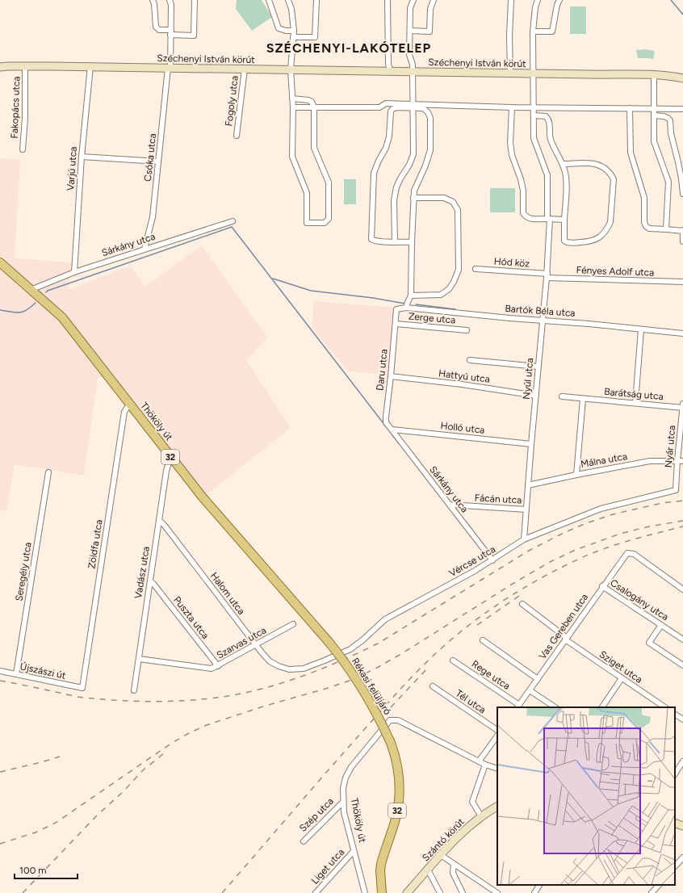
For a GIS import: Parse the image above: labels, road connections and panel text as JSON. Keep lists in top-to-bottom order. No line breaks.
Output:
{"streets":{"main road":["Thököly út","32","Rékasi felüljáró"],"street":["Széchenyi István körút","Fogoly utca","Fakopács utca","Csóka utca","Varjú utca","Sárkány utca","Hód köz","Fényes Adolf utca","Bartók Béla utca","Zerge utca","Daru utca","Hattyú utca","Nyúl utca","Barátság utca","Holló utca","Nyár utca","Málna utca","Fácán utca","Zöldfa utca","Vércse utca","Seregély utca","Vadász utca","Halom utca","Csalogány utca","Puszta utca","Vas Gereben utca","Szarvas utca","Sziget utca","Újszászi út","Rege utca","Tél utca","Szép utca","Szántó körút","Liget utca"]},"crossings":[["Széchenyi István körút","Fogoly utca"],["Széchenyi István körút","Fakopács utca"],["Széchenyi István körút","Csóka utca"],["Széchenyi István körút","Varjú utca"],["Széchenyi István körút","Nyúl utca"],["Csóka utca","Sárkány utca"],["Varjú utca","Sárkány utca"],["Sárkány utca","Daru utca"],["Sárkány utca","Thököly út"],["Sárkány utca","Holló utca"],["Sárkány utca","Fácán utca"],["Sárkány utca","Vércse utca"],["Hód köz","Fényes Adolf utca"],["Hód köz","Nyúl utca"],["Fényes Adolf utca","Nyúl utca"],["Bartók Béla utca","Daru utca"],["Bartók Béla utca","Nyúl utca"],["Zerge utca","Daru utca"],["Daru utca","Hattyú utca"],["Daru utca","Holló utca"],["Hattyú utca","Nyúl utca"],["Nyúl utca","Holló utca"],["Nyúl utca","Málna utca"],["Nyúl utca","Fácán utca"],["Nyúl utca","Vércse utca"],["Barátság utca","Nyár utca"],["Thököly út","Zöldfa utca"],["Thököly út","Vadász utca"],["Thököly út","Rékasi felüljáró"],["Thököly út","Szép utca"],["Thököly út","Liget utca"],["Nyár utca","Málna utca"],["Nyár utca","Vércse utca"],["32","Rékasi felüljáró"],["Zöldfa utca","Újszászi út"],["Vércse utca","Halom utca"],["Seregély utca","Újszászi út"],["Vadász utca","Halom utca"],["Vadász utca","Puszta utca"],["Vadász utca","Szarvas utca"],["Halom utca","Szarvas utca"],["Csalogány utca","Vas Gereben utca"],["Puszta utca","Szarvas utca"],["Vas Gereben utca","Sziget utca"],["Vas Gereben utca","Rege utca"]],"districts":["SZÉCHENYI-LAKÓTELEP"],"scale_bar":"100 m"}
